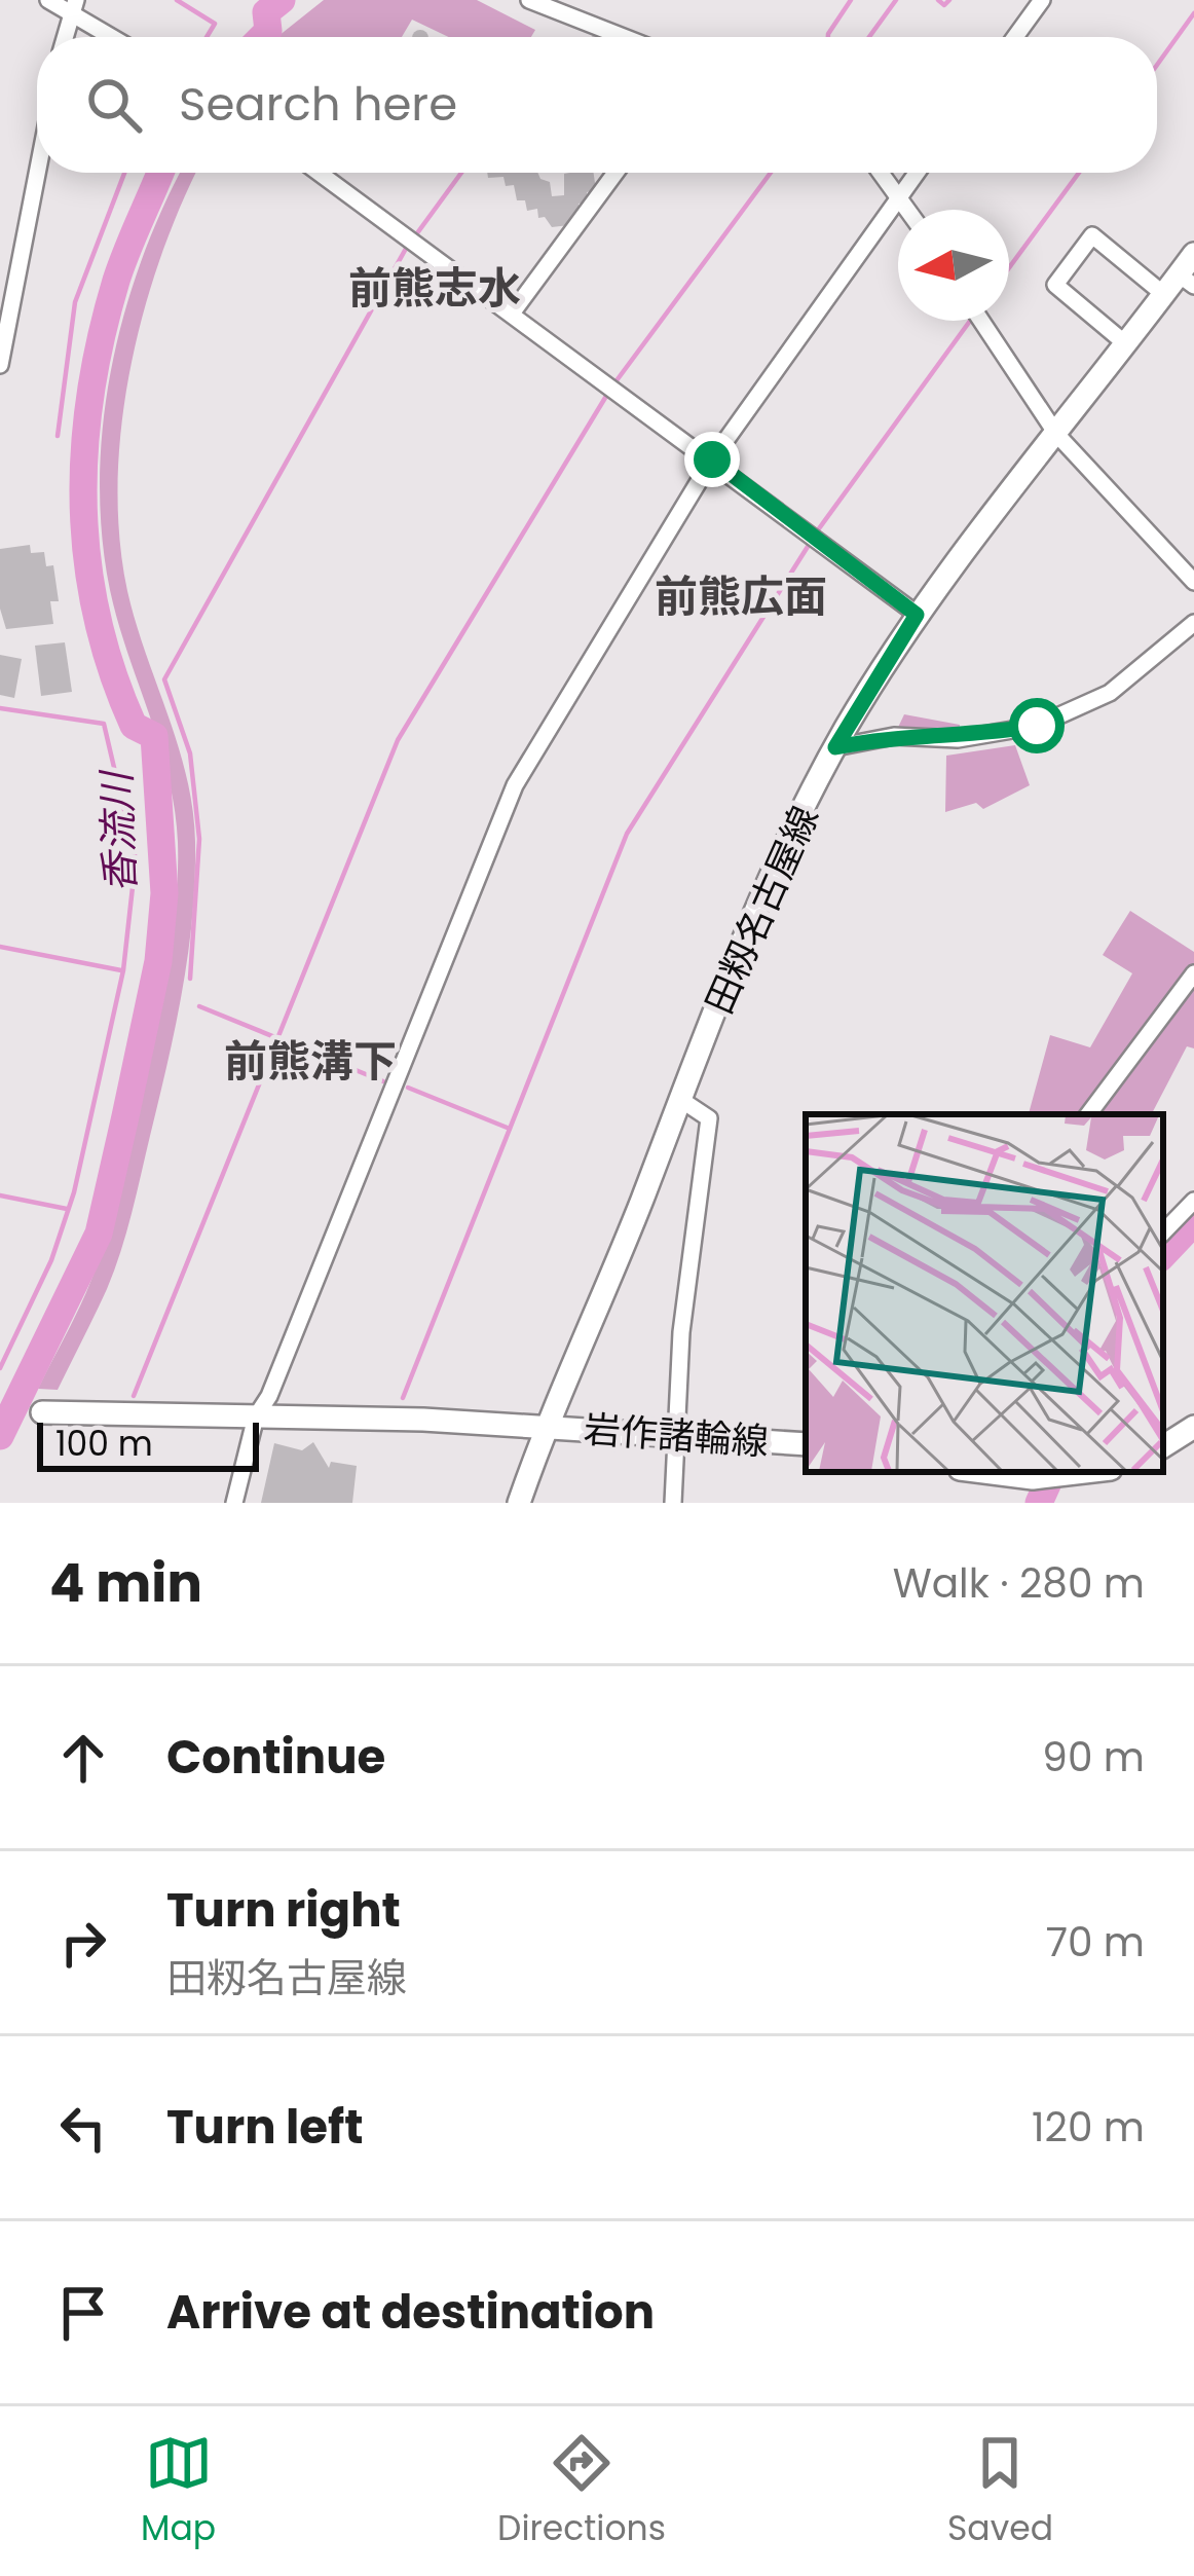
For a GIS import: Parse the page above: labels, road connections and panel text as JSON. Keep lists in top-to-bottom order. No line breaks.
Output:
{"streets":{"main road":["田籾名古屋線","岩作諸輪線"]},"crossings":[["田籾名古屋線","岩作諸輪線"]],"districts":["前熊志水","前熊広面","前熊溝下"],"water":["香流川"],"scale_bar":"100 m","north":"left","page":{"search":"Search here","scale":"100 m","heading":["4 min","Walk · 280 m"],"list":[["Continue","90 m"],["Turn right","田籾名古屋線","70 m"],["Turn left","120 m"],"Arrive at destination"],"nav":["Map","Directions","Saved"]}}
